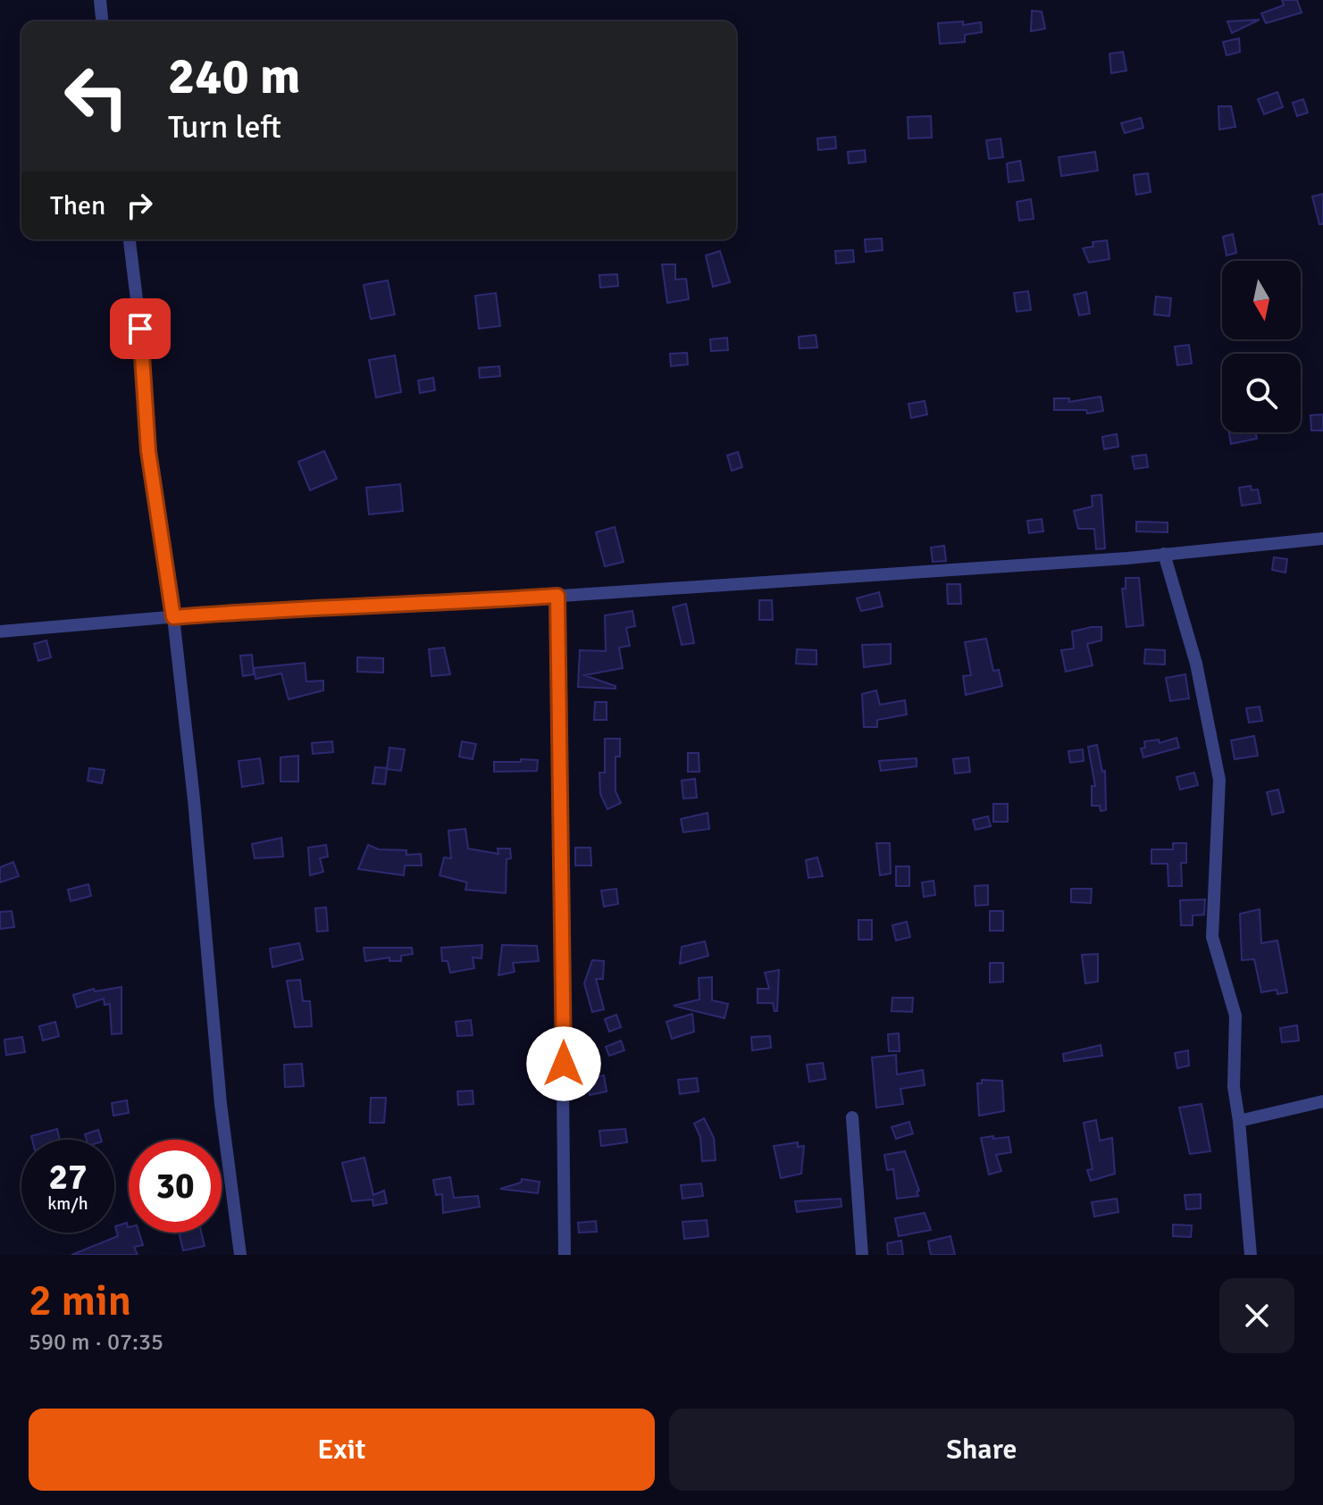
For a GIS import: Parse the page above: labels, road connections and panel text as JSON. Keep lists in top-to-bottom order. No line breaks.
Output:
{"north":"bottom","page":{"turn":["240 m","Turn left"],"then":"Then","speed":"27 km/h","limit":"30","heading":["2 min","590 m · 07:35"],"buttons":["Exit","Share"]}}
